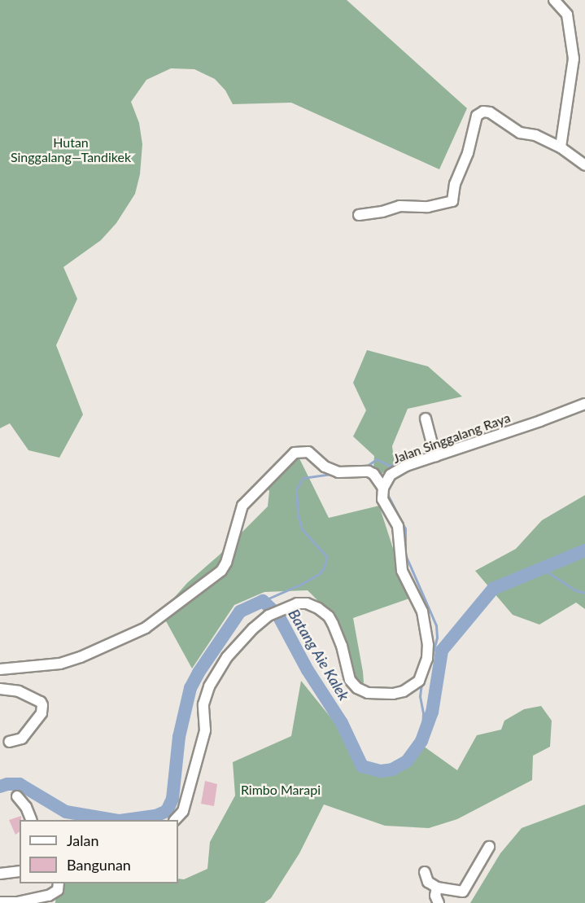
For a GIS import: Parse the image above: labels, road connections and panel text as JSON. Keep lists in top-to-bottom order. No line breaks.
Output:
{"streets":{"street":["Jalan Singgalang Raya"]},"water":["Batang Aie Kalek"],"parks":["Hutan Singgalang—Tandikek","Rimbo Marapi"],"legend":["Jalan","Bangunan"]}
